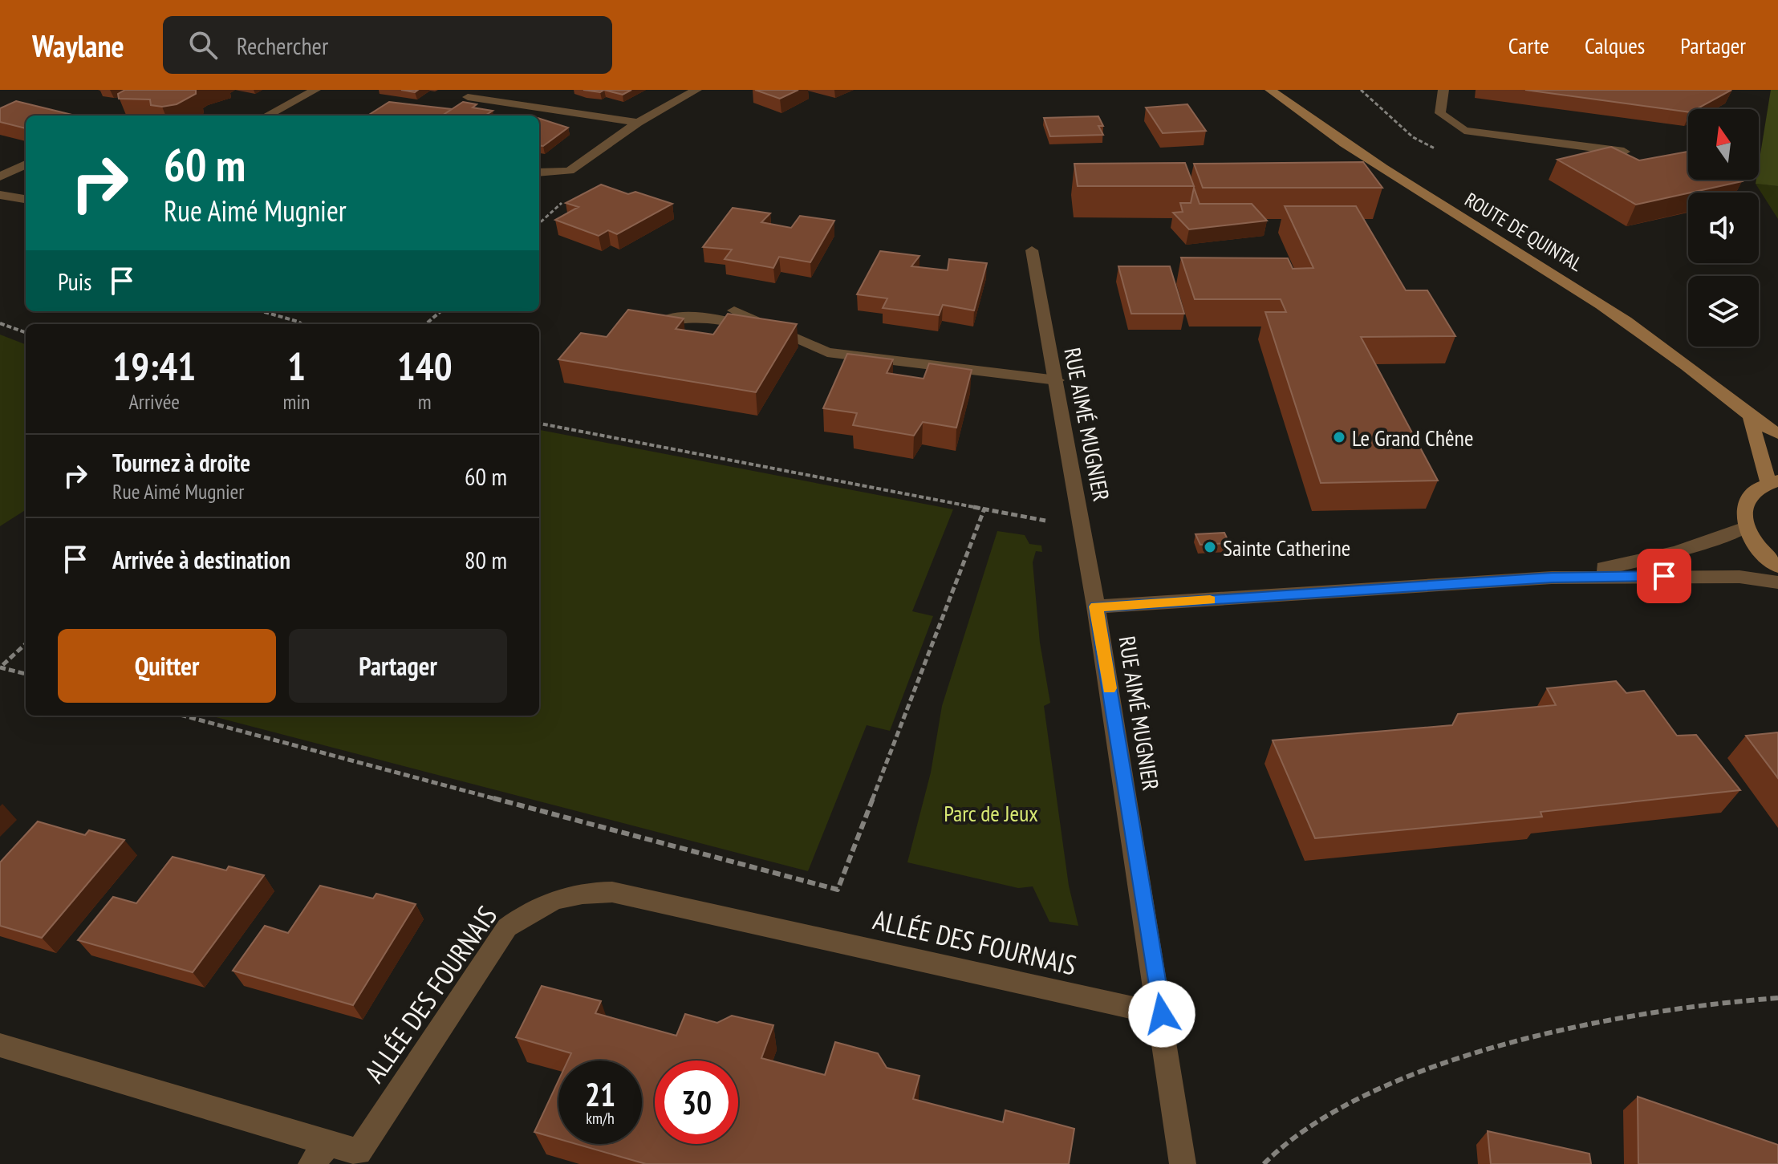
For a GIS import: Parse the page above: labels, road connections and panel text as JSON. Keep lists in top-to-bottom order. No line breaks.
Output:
{"streets":{"street":["ROUTE DE QUINTAL","RUE AIMÉ MUGNIER","ALLÉE DES FOURNAIS"]},"crossings":[["RUE AIMÉ MUGNIER","ALLÉE DES FOURNAIS"]],"parks":["Parc de Jeux"],"places":["Le Grand Chêne","Sainte Catherine"],"north":"top","page":{"header":"Waylane","search":"Rechercher","nav":["Carte","Calques","Partager"],"turn":["60 m","Rue Aimé Mugnier"],"then":"Puis","eta":["19:41","Arrivée","1","min","140","m"],"list":[{"name":"Tournez à droite","note":"Rue Aimé Mugnier","value":"60 m"},{"name":"Arrivée à destination","value":"80 m"}],"buttons":["Quitter","Partager"],"speed":"21 km/h","limit":"30"}}
